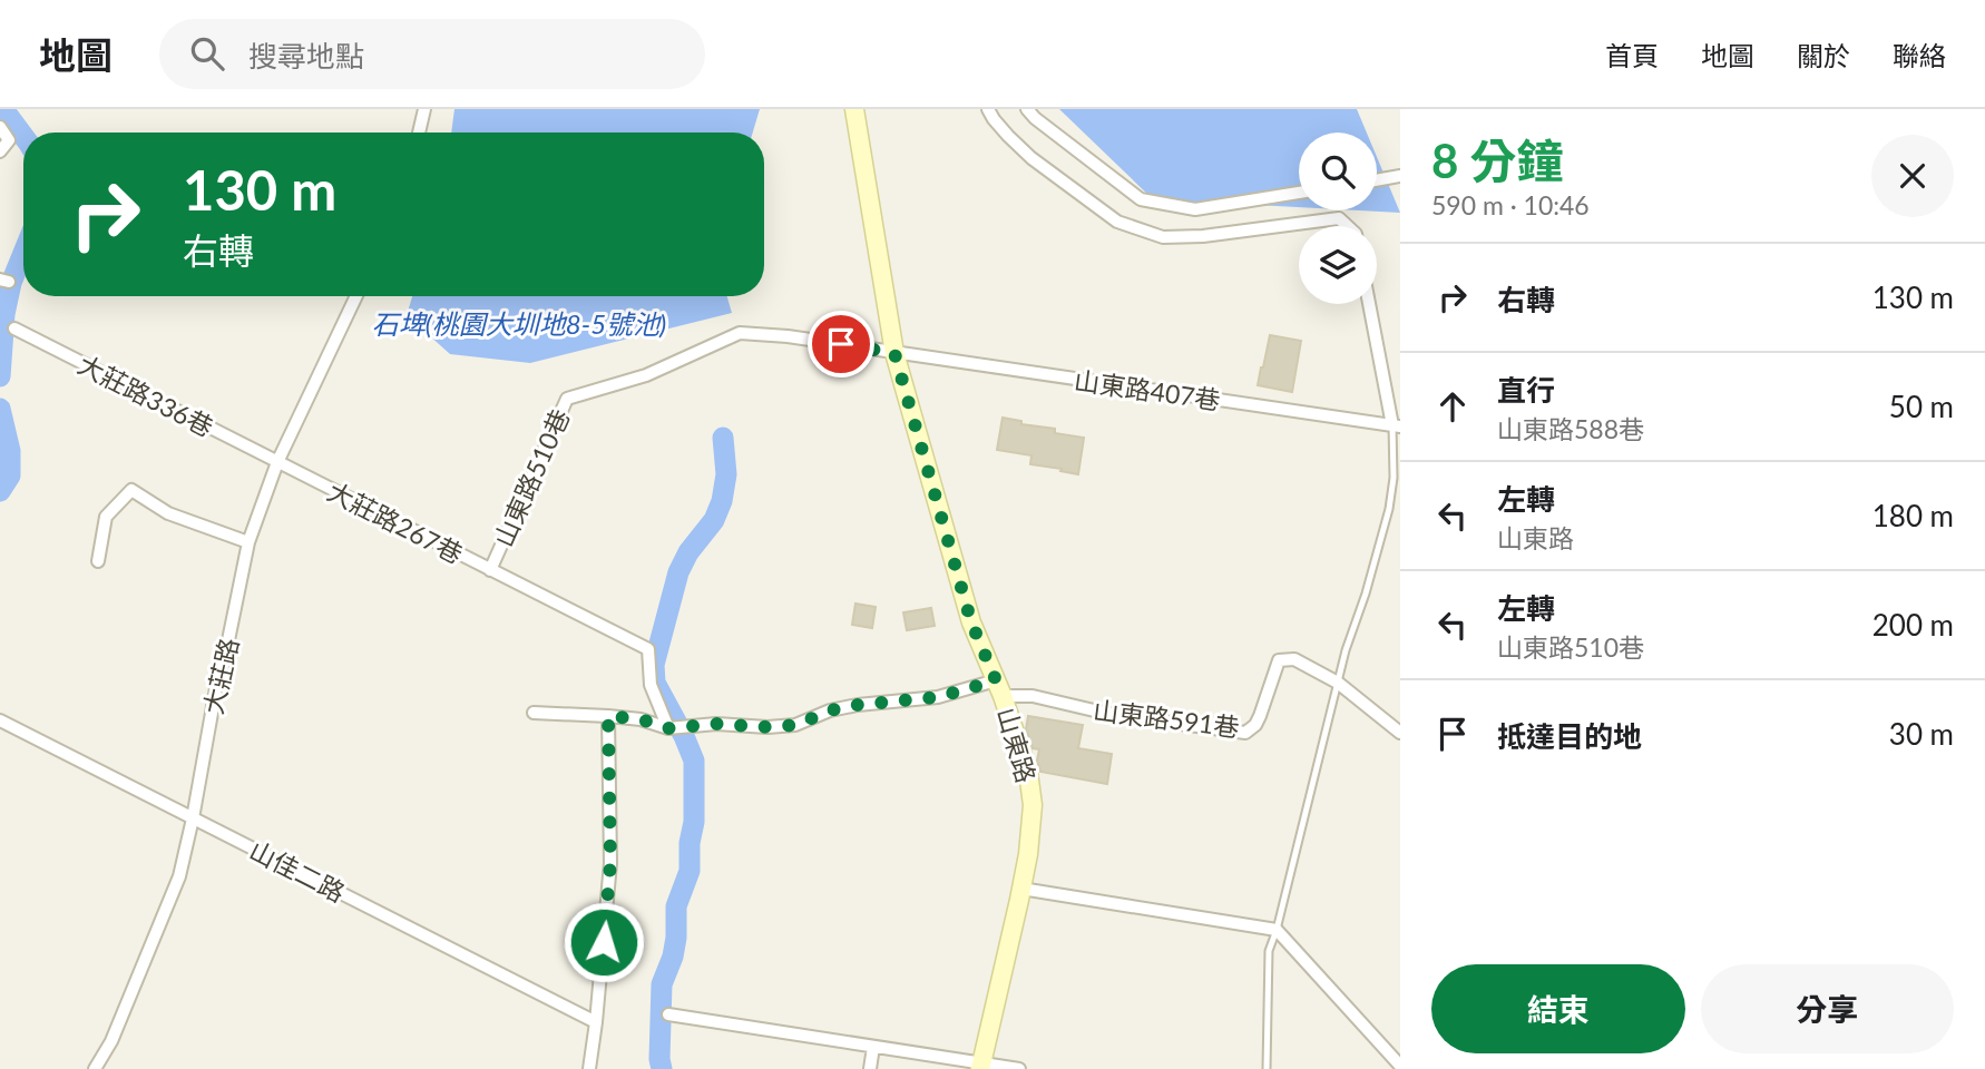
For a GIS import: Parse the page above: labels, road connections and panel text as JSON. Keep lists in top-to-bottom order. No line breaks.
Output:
{"streets":{"street":["山東路407巷","大莊路336巷","山東路510巷","大莊路267巷","大莊路","山東路591巷","山東路","山佳二路"]},"crossings":[["山東路407巷","山東路510巷"],["山東路407巷","山東路"],["大莊路336巷","大莊路267巷"],["大莊路336巷","大莊路"],["山東路510巷","大莊路267巷"],["山東路510巷","山東路"],["大莊路267巷","大莊路"],["大莊路","山佳二路"],["山東路591巷","山東路"]],"water":["石埤(桃園大圳地8-5號池)"],"page":{"header":"地圖","search":"搜尋地點","nav":["首頁","地圖","關於","聯絡"],"heading":["8 分鐘","590 m · 10:46"],"turn":["130 m","右轉"],"list":[{"name":"右轉","value":"130 m"},{"name":"直行","note":"山東路588巷","value":"50 m"},{"name":"左轉","note":"山東路","value":"180 m"},{"name":"左轉","note":"山東路510巷","value":"200 m"},{"name":"抵達目的地","value":"30 m"}],"buttons":["結束","分享"]}}
